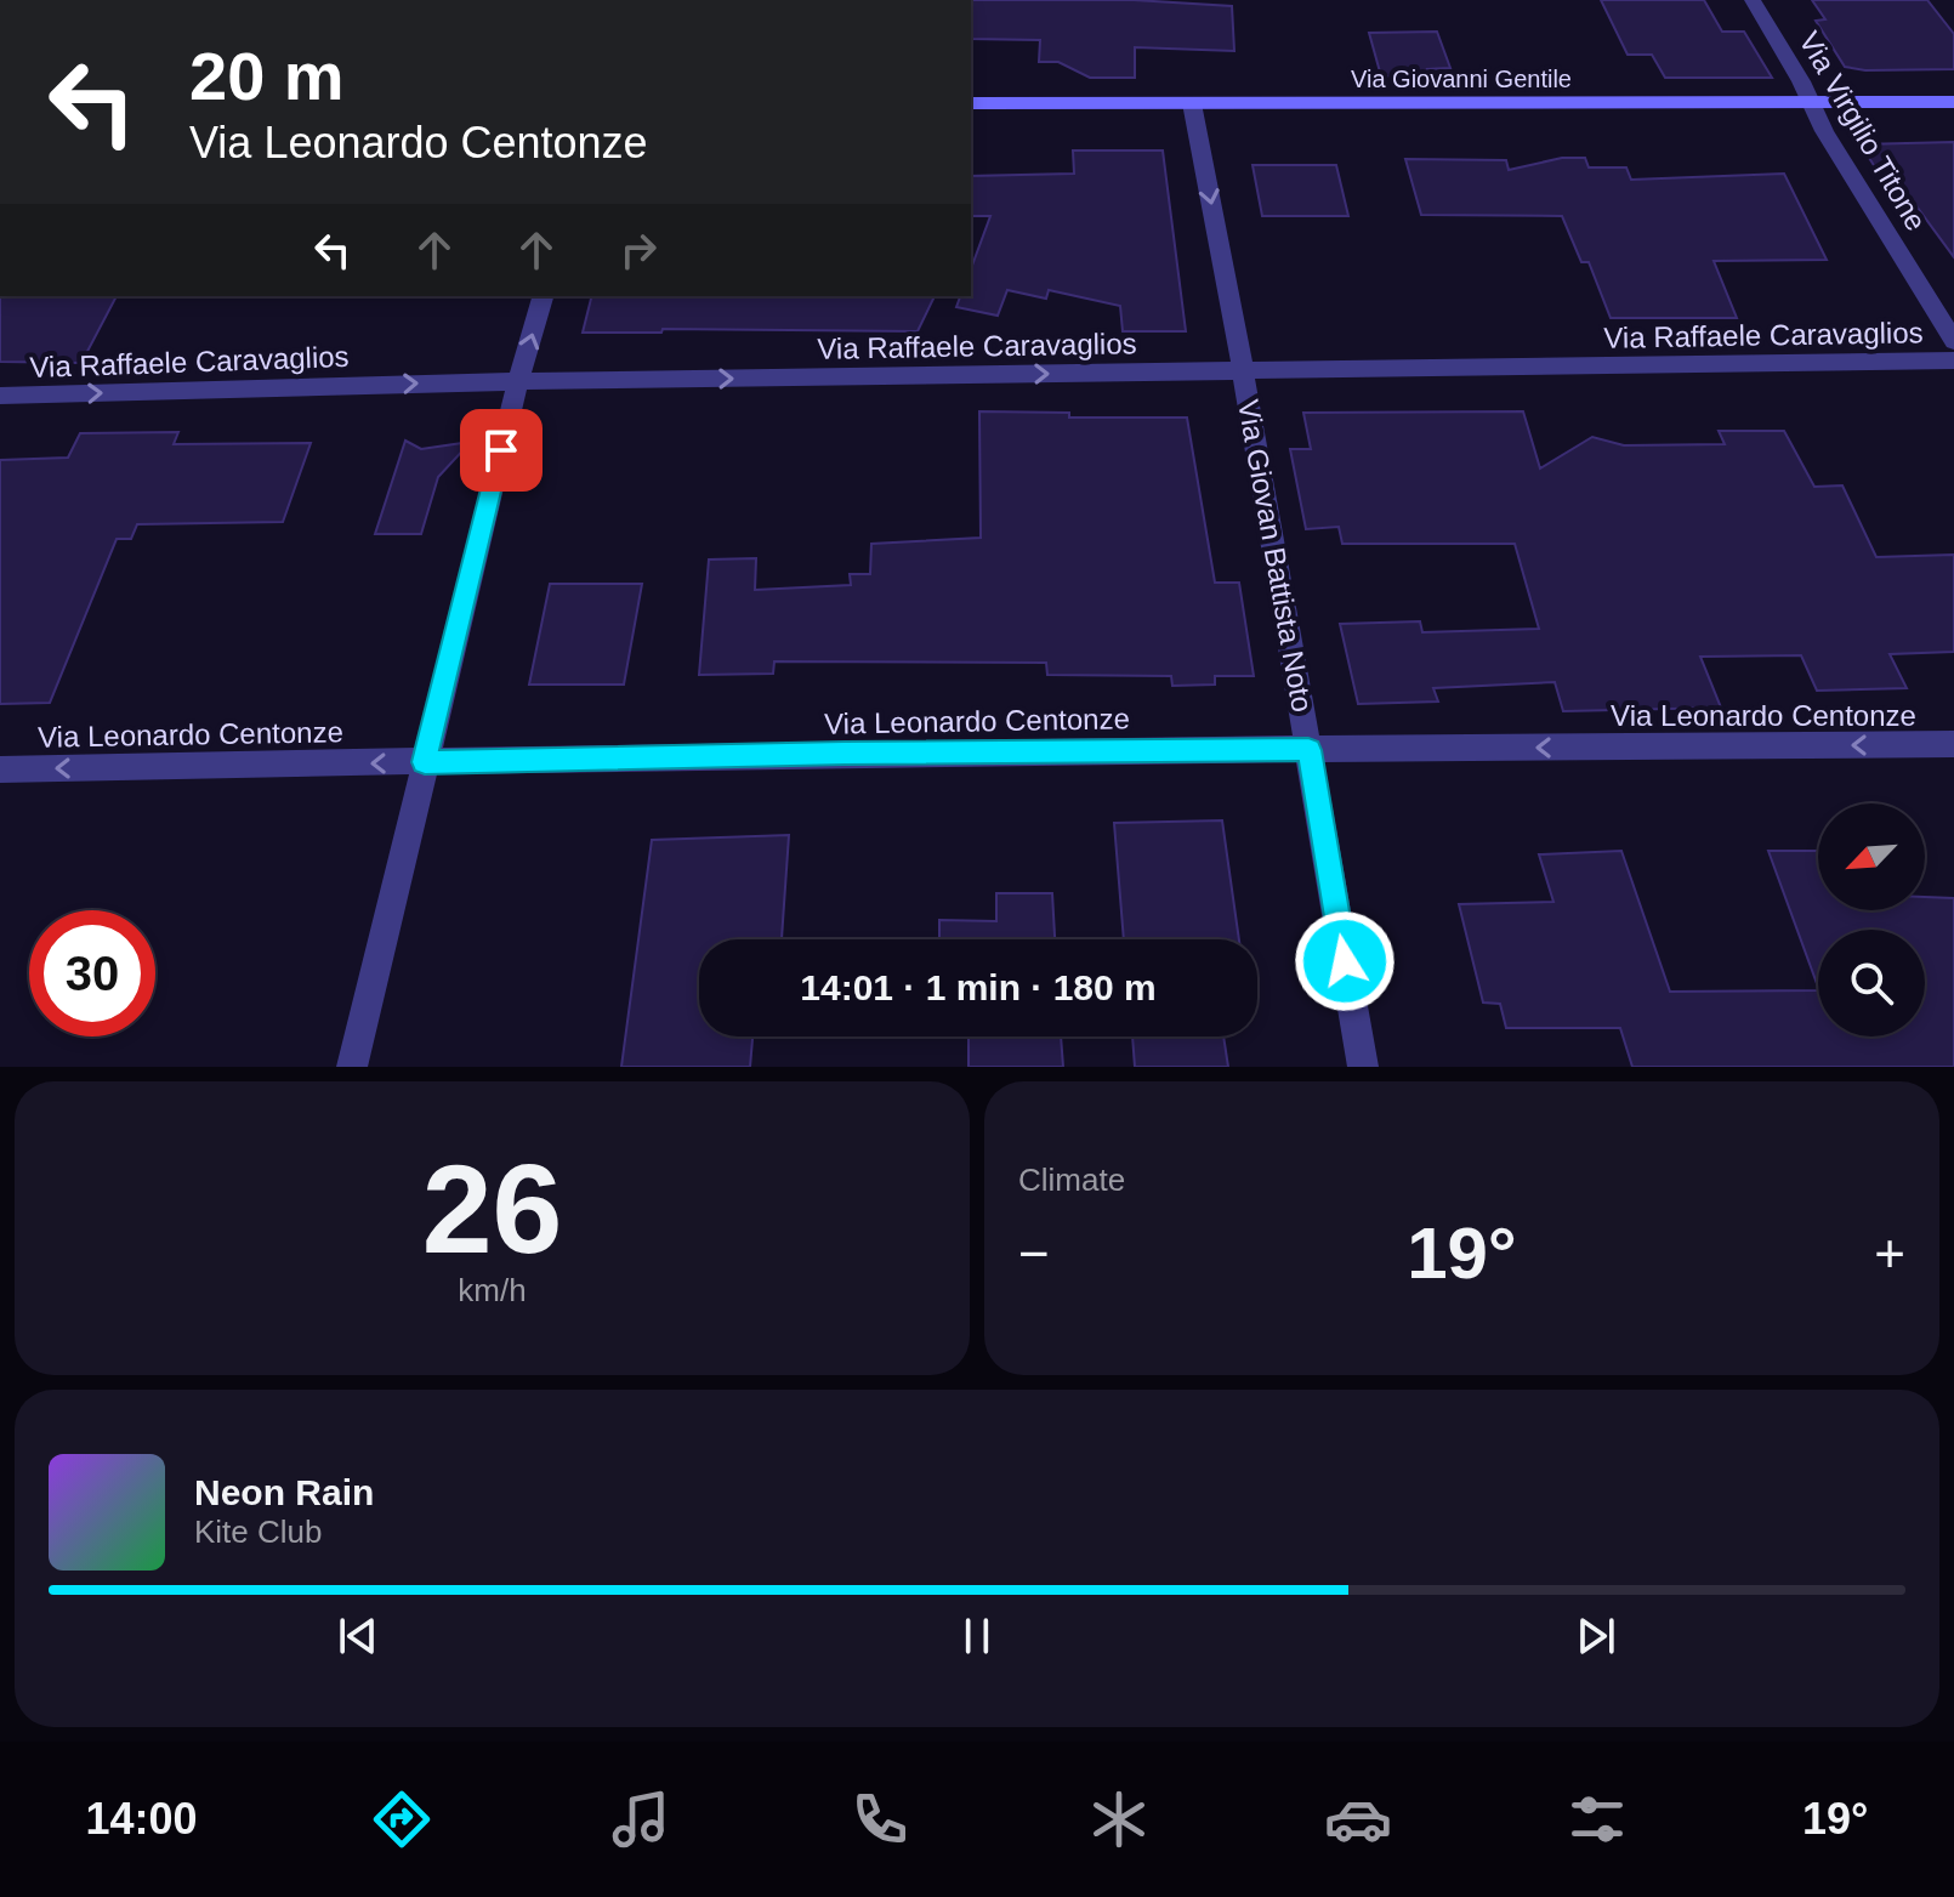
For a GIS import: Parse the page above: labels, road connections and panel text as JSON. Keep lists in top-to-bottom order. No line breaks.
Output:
{"streets":{"main road":["Via Giovanni Gentile"],"street":["Via Virgilio Titone","Via Raffaele Caravaglios","Via Giovan Battista Noto","Via Leonardo Centonze"]},"crossings":[["Via Giovanni Gentile","Via Virgilio Titone"],["Via Giovanni Gentile","Via Giovan Battista Noto"],["Via Raffaele Caravaglios","Via Giovan Battista Noto"],["Via Giovan Battista Noto","Via Leonardo Centonze"]],"one_way":["Via Raffaele Caravaglios","Via Leonardo Centonze"],"north":"bottom left","page":{"turn":["20 m","Via Leonardo Centonze"],"limit":"30","trip":"14:01 · 1 min · 180 m","tile":[["26","km/h"],"Climate"],"heat":["−","19°","+"],"song":["Neon Rain","Kite Club"],"tabs":["14:00","19°"]}}
